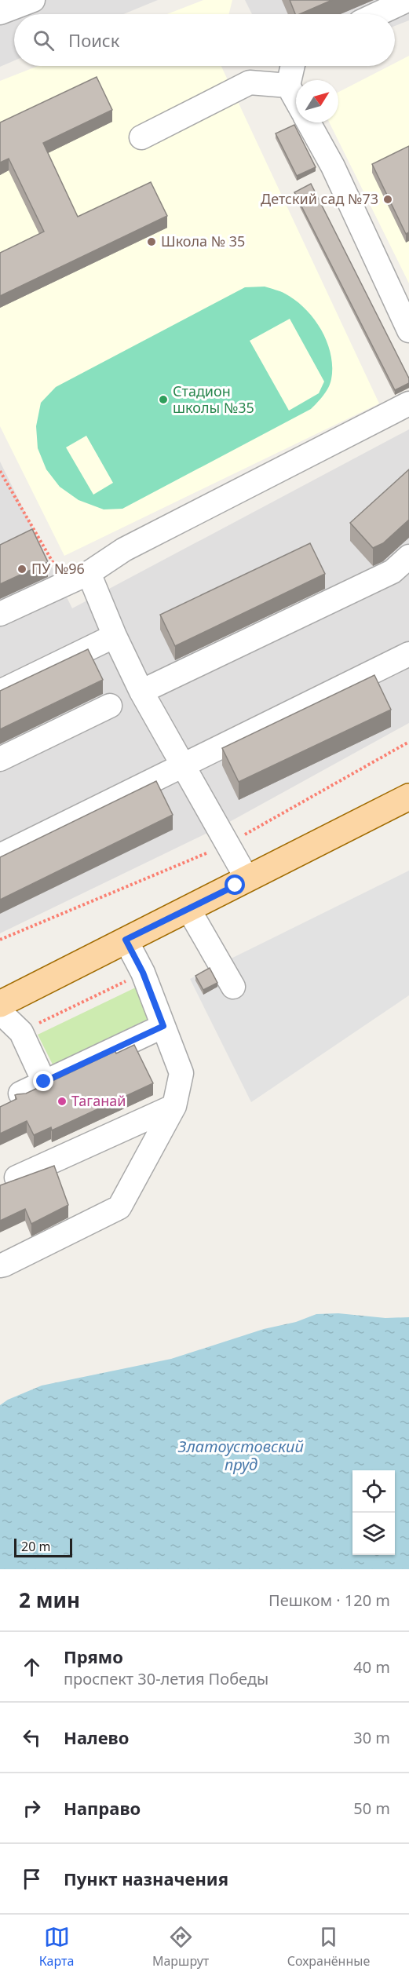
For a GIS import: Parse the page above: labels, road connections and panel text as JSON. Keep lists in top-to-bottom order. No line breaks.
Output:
{"water":["Златоустовский пруд"],"places":["Детский сад №73","Школа № 35","Стадион школы №35","ПУ №96","Таганай"],"scale_bar":"20 m","north":"top right","page":{"search":"Поиск","scale":"20 m","heading":["2 мин","Пешком · 120 m"],"list":[["Прямо","проспект 30-летия Победы","40 m"],["Налево","30 m"],["Направо","50 m"],"Пункт назначения"],"nav":["Карта","Маршрут","Сохранённые"]}}
